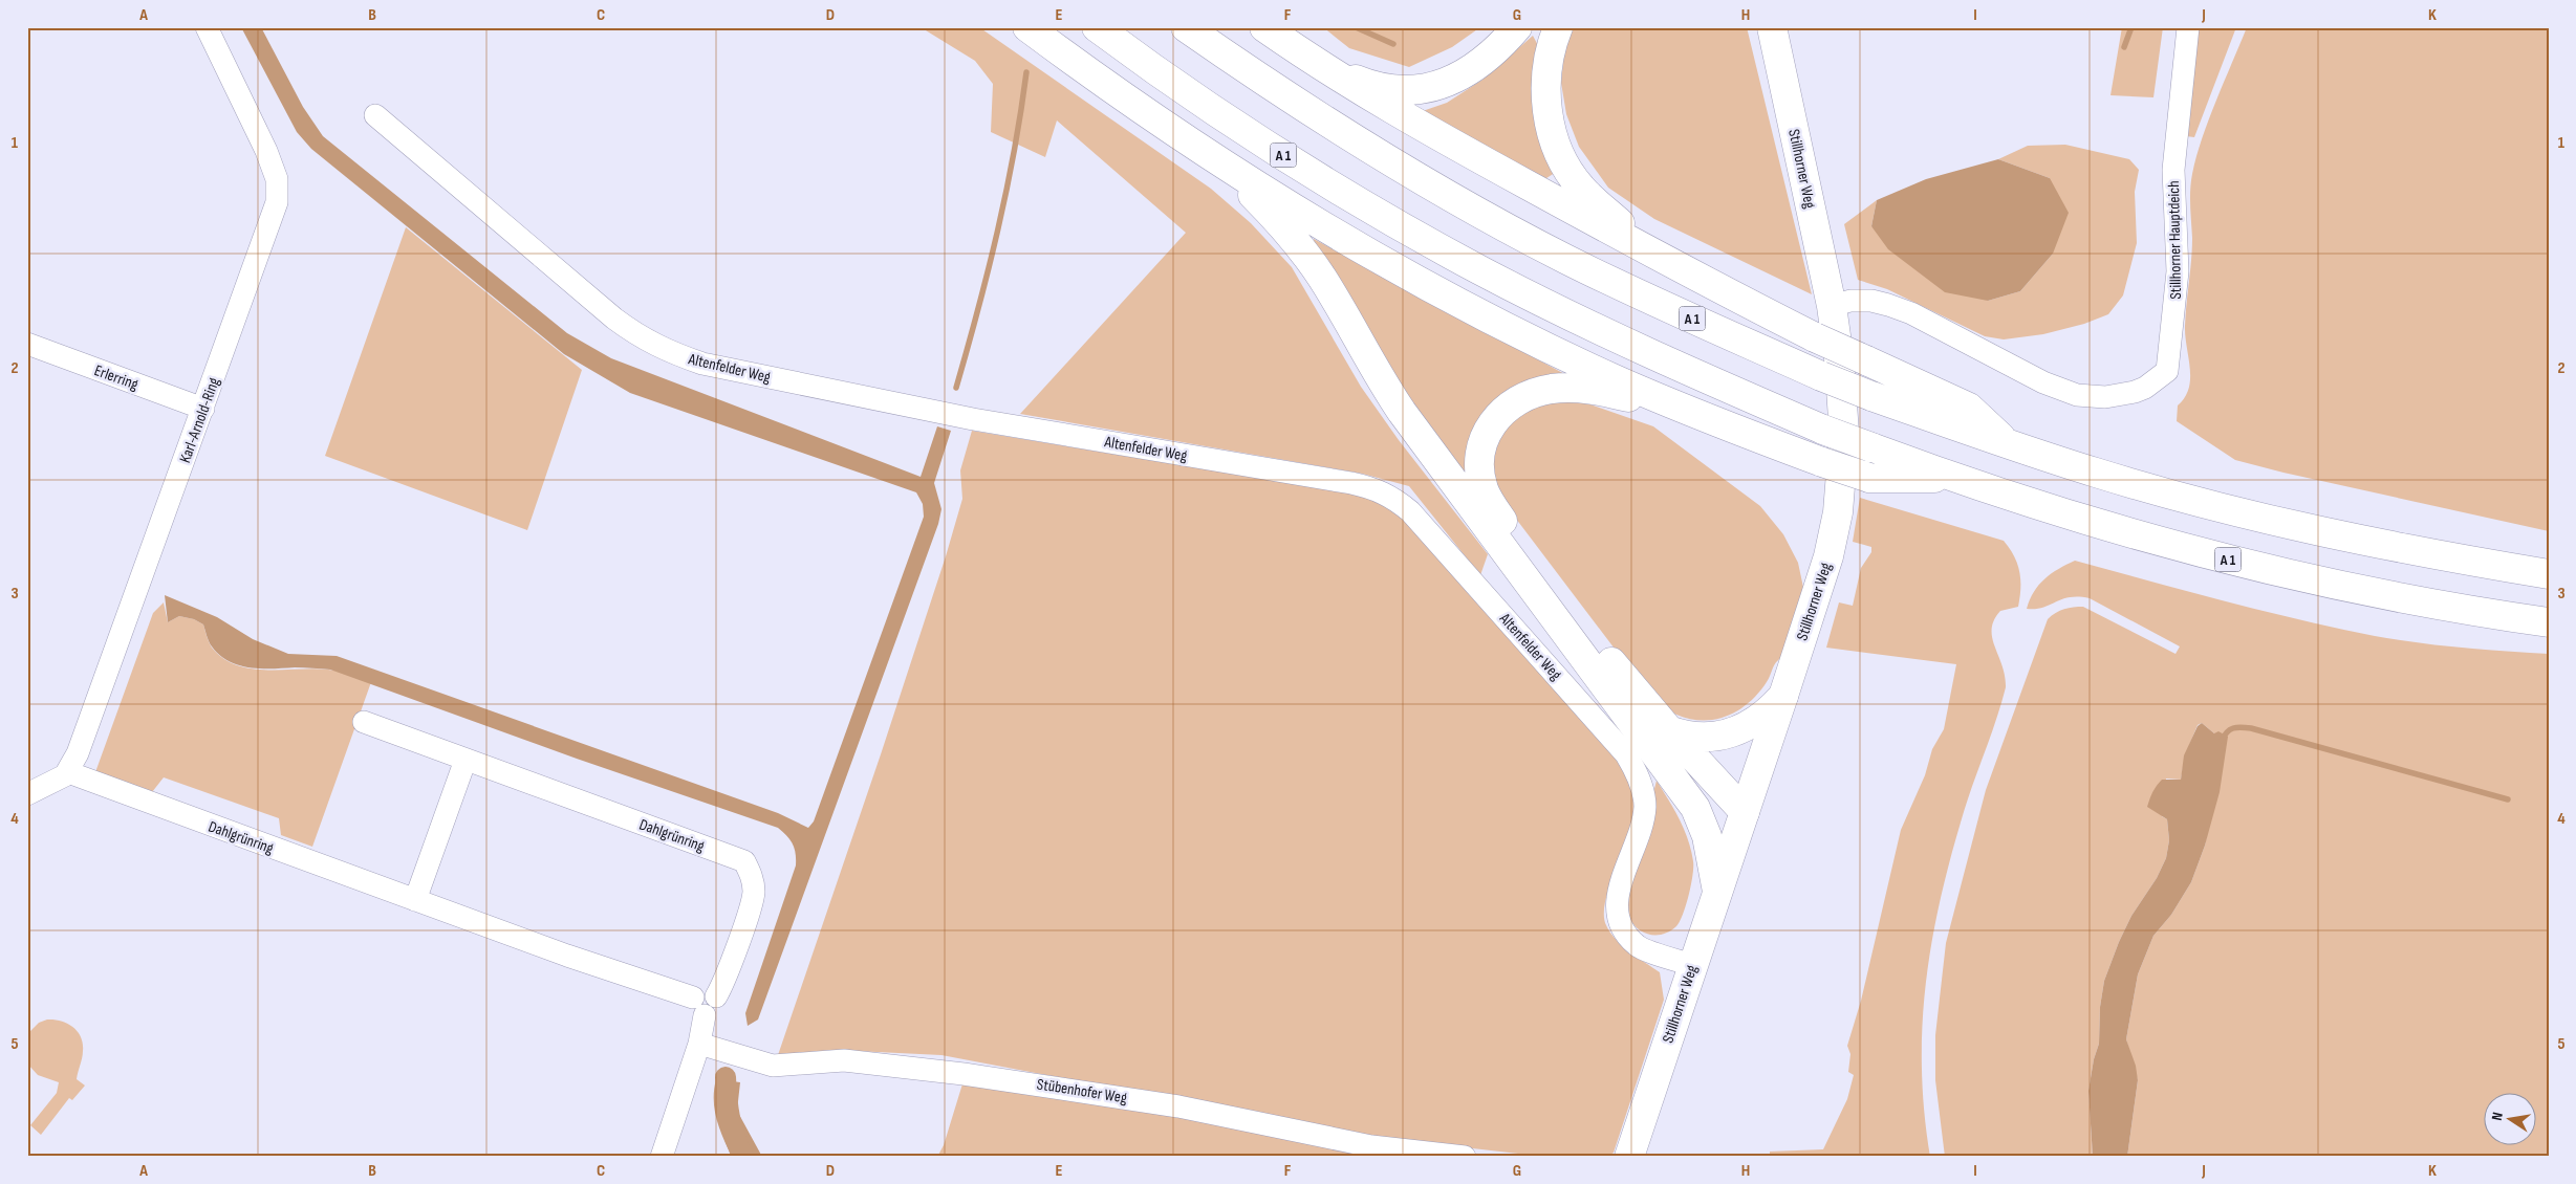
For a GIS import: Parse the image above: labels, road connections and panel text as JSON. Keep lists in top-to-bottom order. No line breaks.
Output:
{"streets":{"main road":["A 1","Stillhorner Weg"],"street":["Stillhorner Hauptdeich","Altenfelder Weg","Erlerring","Karl-Arnold-Ring","Dahlgrünring","Stübenhofer Weg"]},"crossings":[["Stillhorner Weg","Stillhorner Hauptdeich"],["Stillhorner Weg","Altenfelder Weg"],["Erlerring","Karl-Arnold-Ring"],["Karl-Arnold-Ring","Dahlgrünring"]],"north":"left","grid":{"columns":["A","B","C","D","E","F","G","H","I","J","K"],"rows":["1","2","3","4","5"]}}
